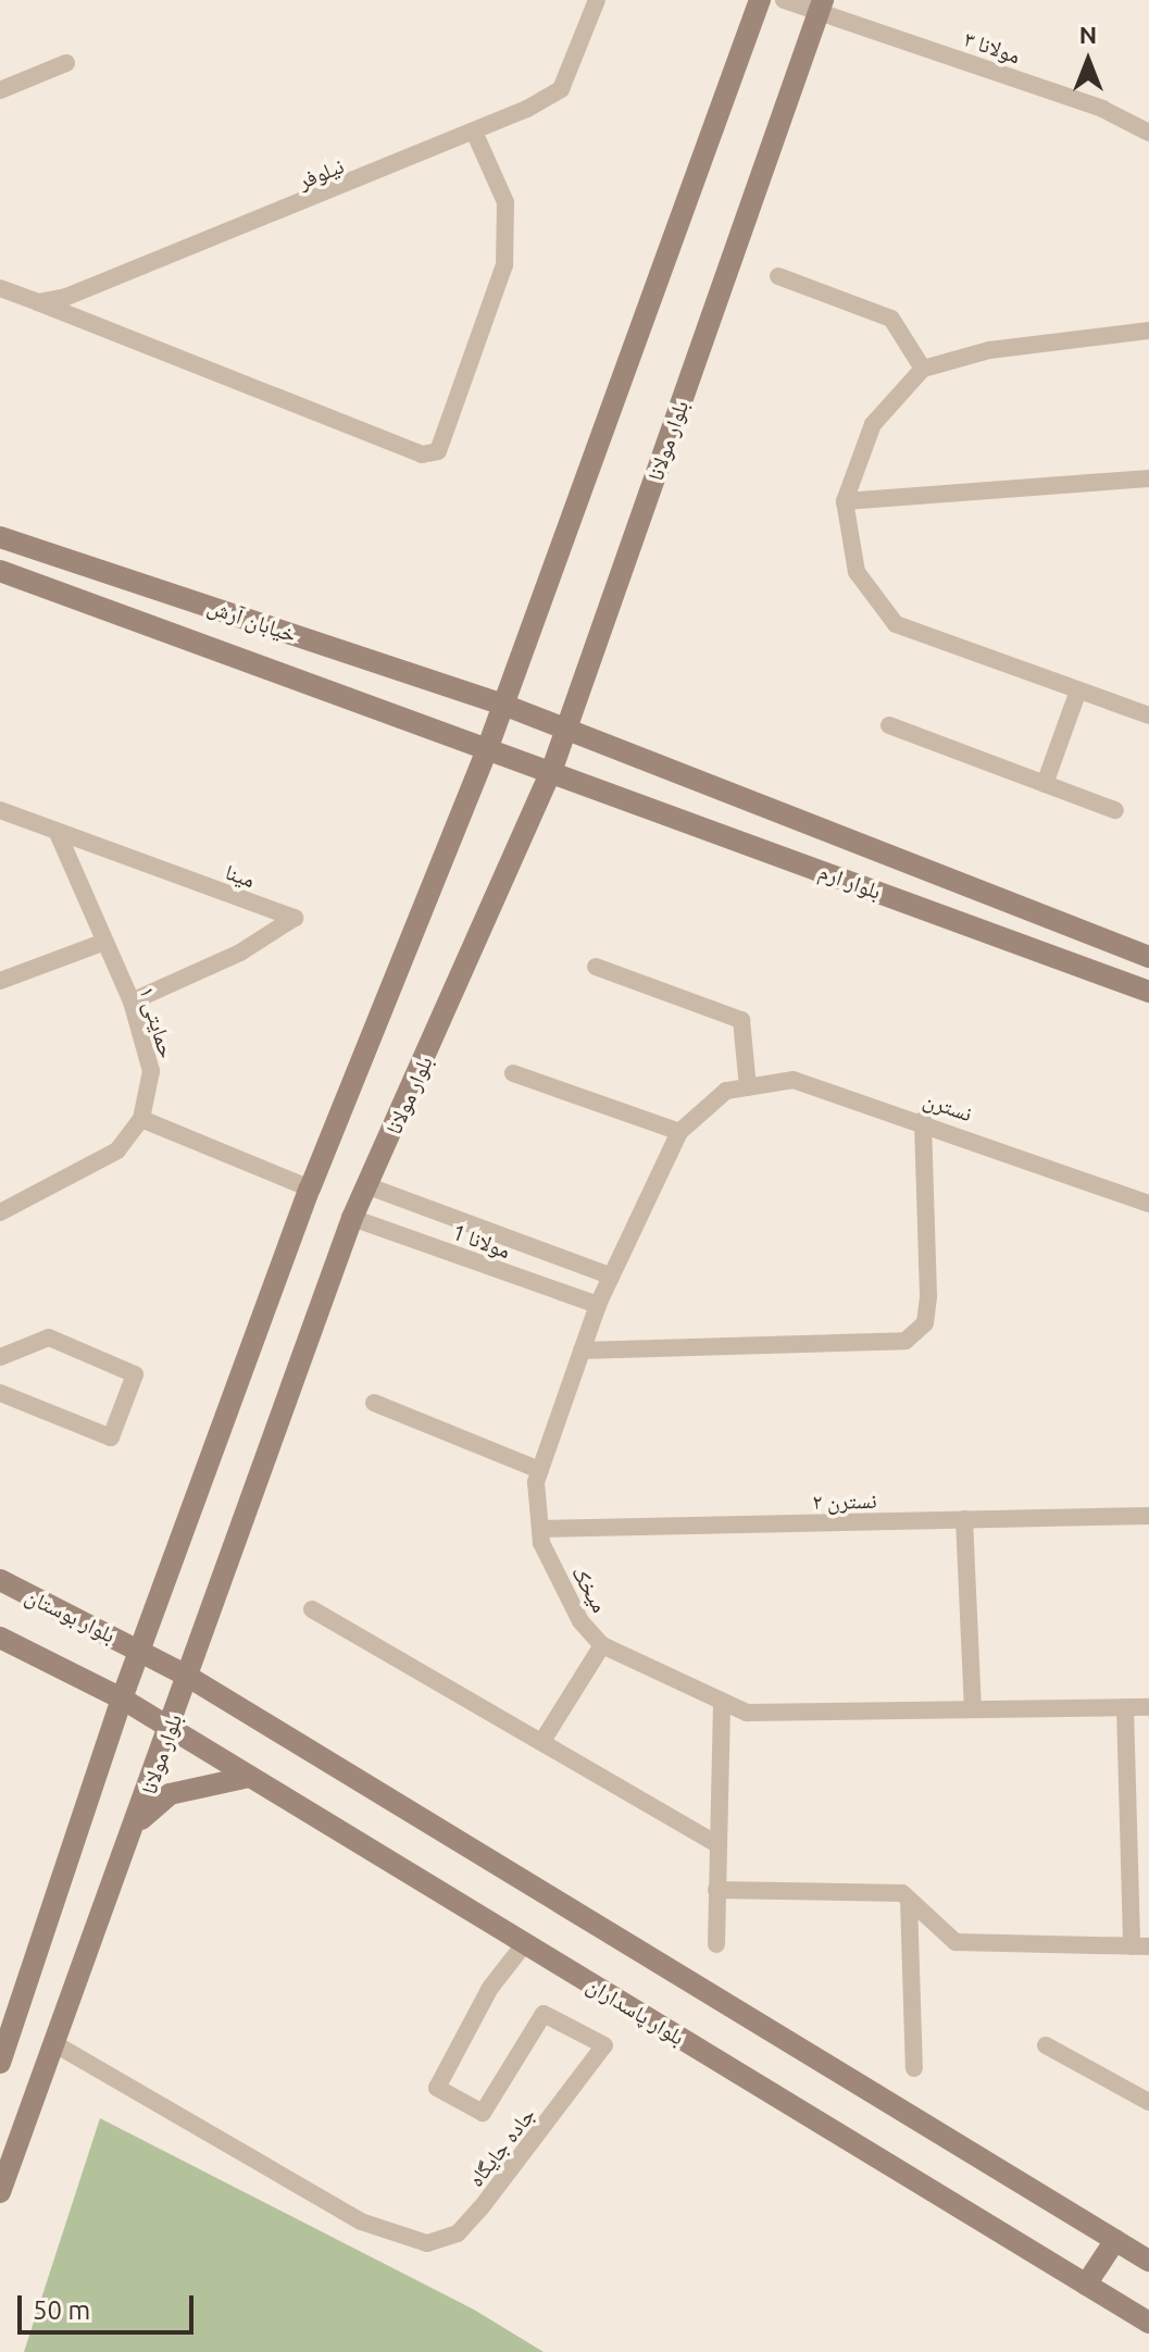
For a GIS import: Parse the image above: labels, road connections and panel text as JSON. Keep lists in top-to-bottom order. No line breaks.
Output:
{"streets":{"main road":["بلوار مولانا","خیابان آرش","بلوار ارم","بلوار بوستان","بلوار پاسداران"],"street":["مولانا ۳","نیلوفر","مینا","حمایتی ۱","نسترن","مولانا 1","نسترن ۲","میخک","جاده جایگاه"]},"crossings":[["مولانا ۳","بلوار مولانا"],["بلوار مولانا","خیابان آرش"],["بلوار مولانا","بلوار ارم"],["بلوار مولانا","مولانا 1"],["بلوار مولانا","بلوار پاسداران"],["بلوار مولانا","جاده جایگاه"],["خیابان آرش","بلوار ارم"],["مینا","حمایتی ۱"],["نسترن","میخک"],["مولانا 1","میخک"],["نسترن ۲","میخک"],["بلوار پاسداران","جاده جایگاه"]],"scale_bar":"50 m","north":"top"}
